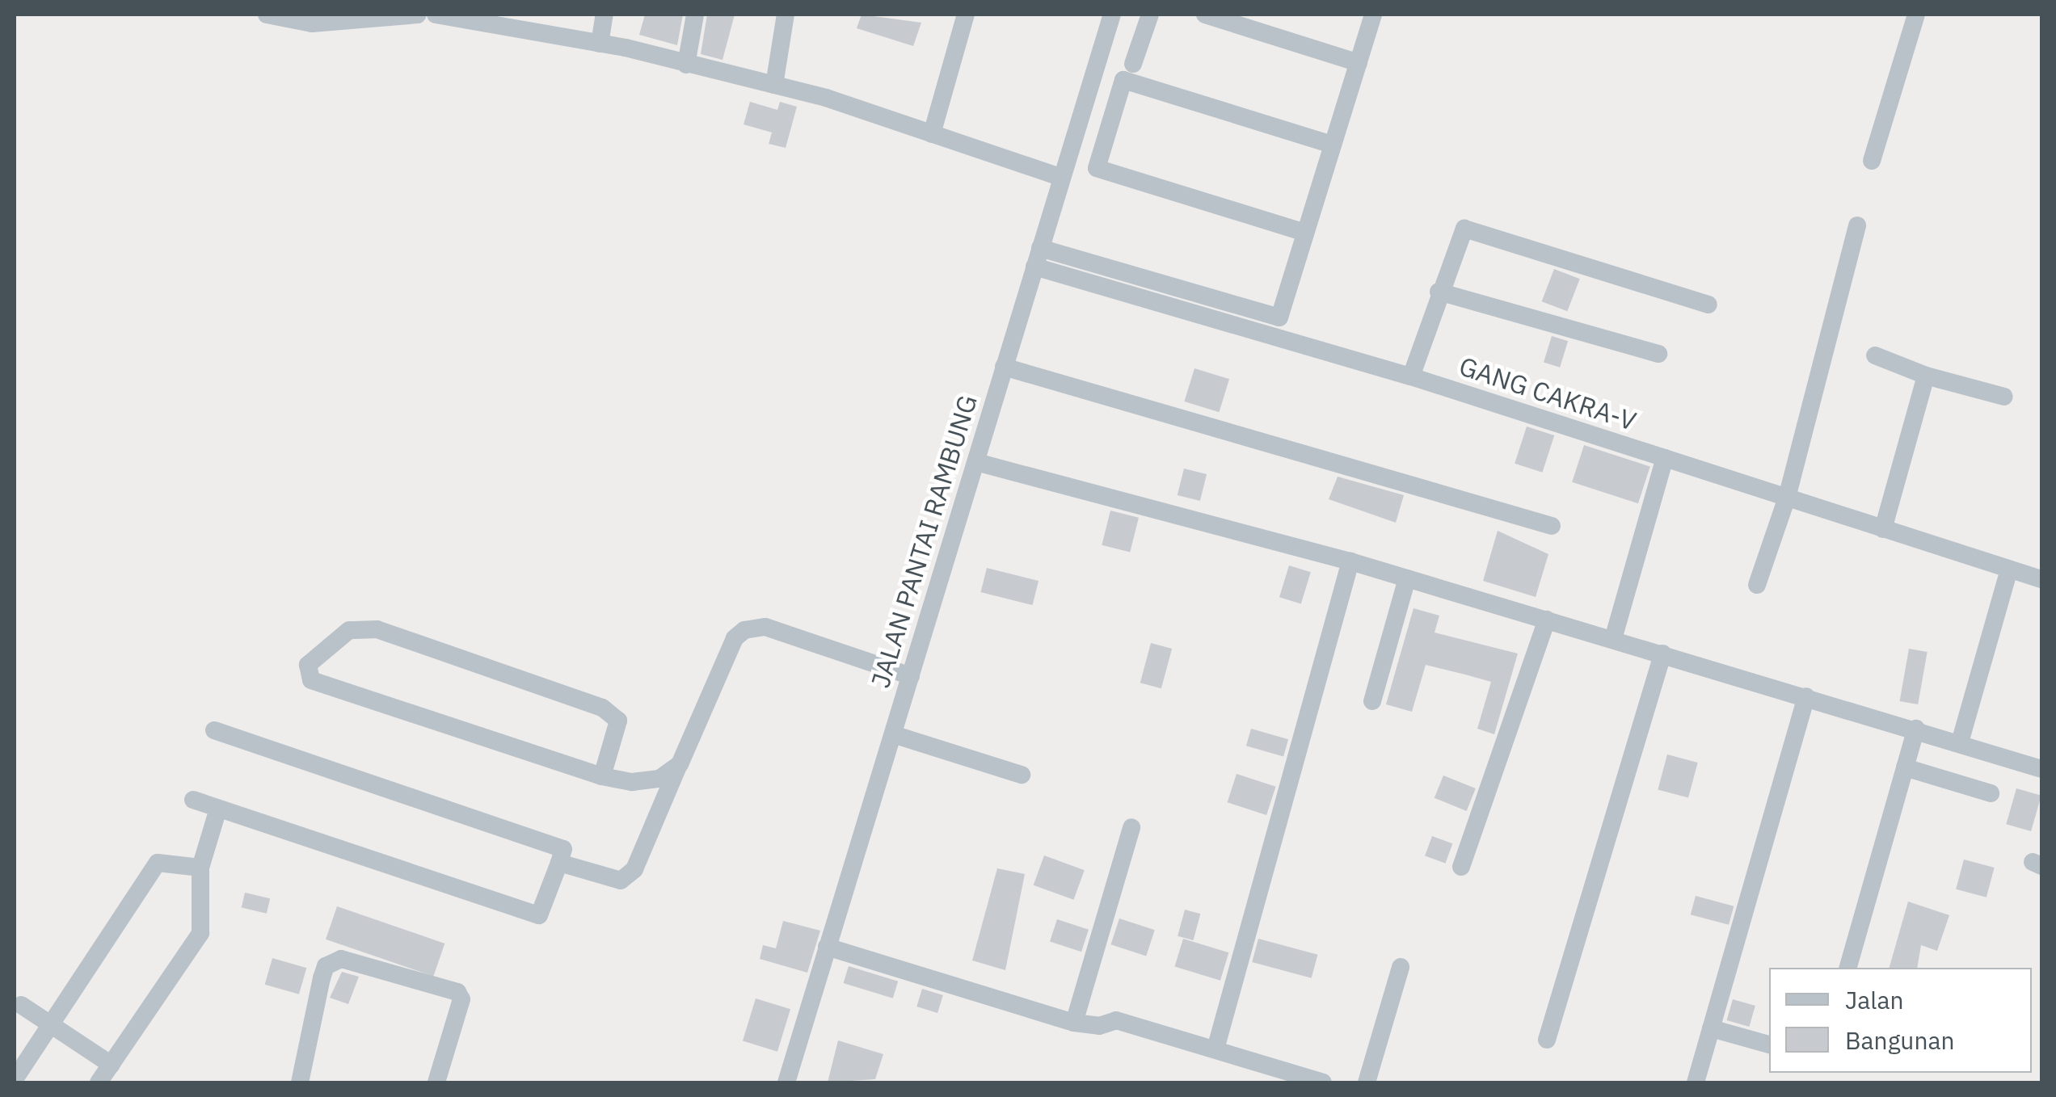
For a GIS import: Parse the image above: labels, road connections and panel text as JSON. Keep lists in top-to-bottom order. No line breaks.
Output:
{"streets":{"street":["GANG CAKRA-V","JALAN PANTAI RAMBUNG"]},"crossings":[["GANG CAKRA-V","JALAN PANTAI RAMBUNG"]],"legend":["Jalan","Bangunan"]}
